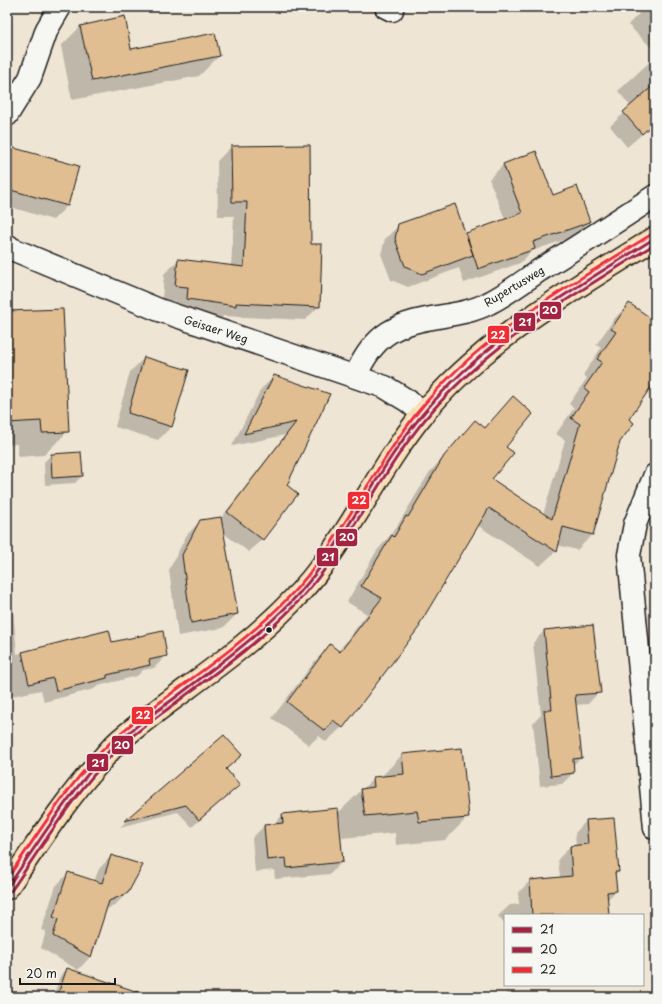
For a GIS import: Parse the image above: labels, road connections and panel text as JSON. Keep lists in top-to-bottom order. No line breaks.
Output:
{"streets":{"street":["Rupertusweg","Geisaer Weg"]},"crossings":[["Rupertusweg","Geisaer Weg"]],"lines":["transit line 22","transit line 21","transit line 20"],"legend":["21","20","22"],"scale_bar":"20 m"}
